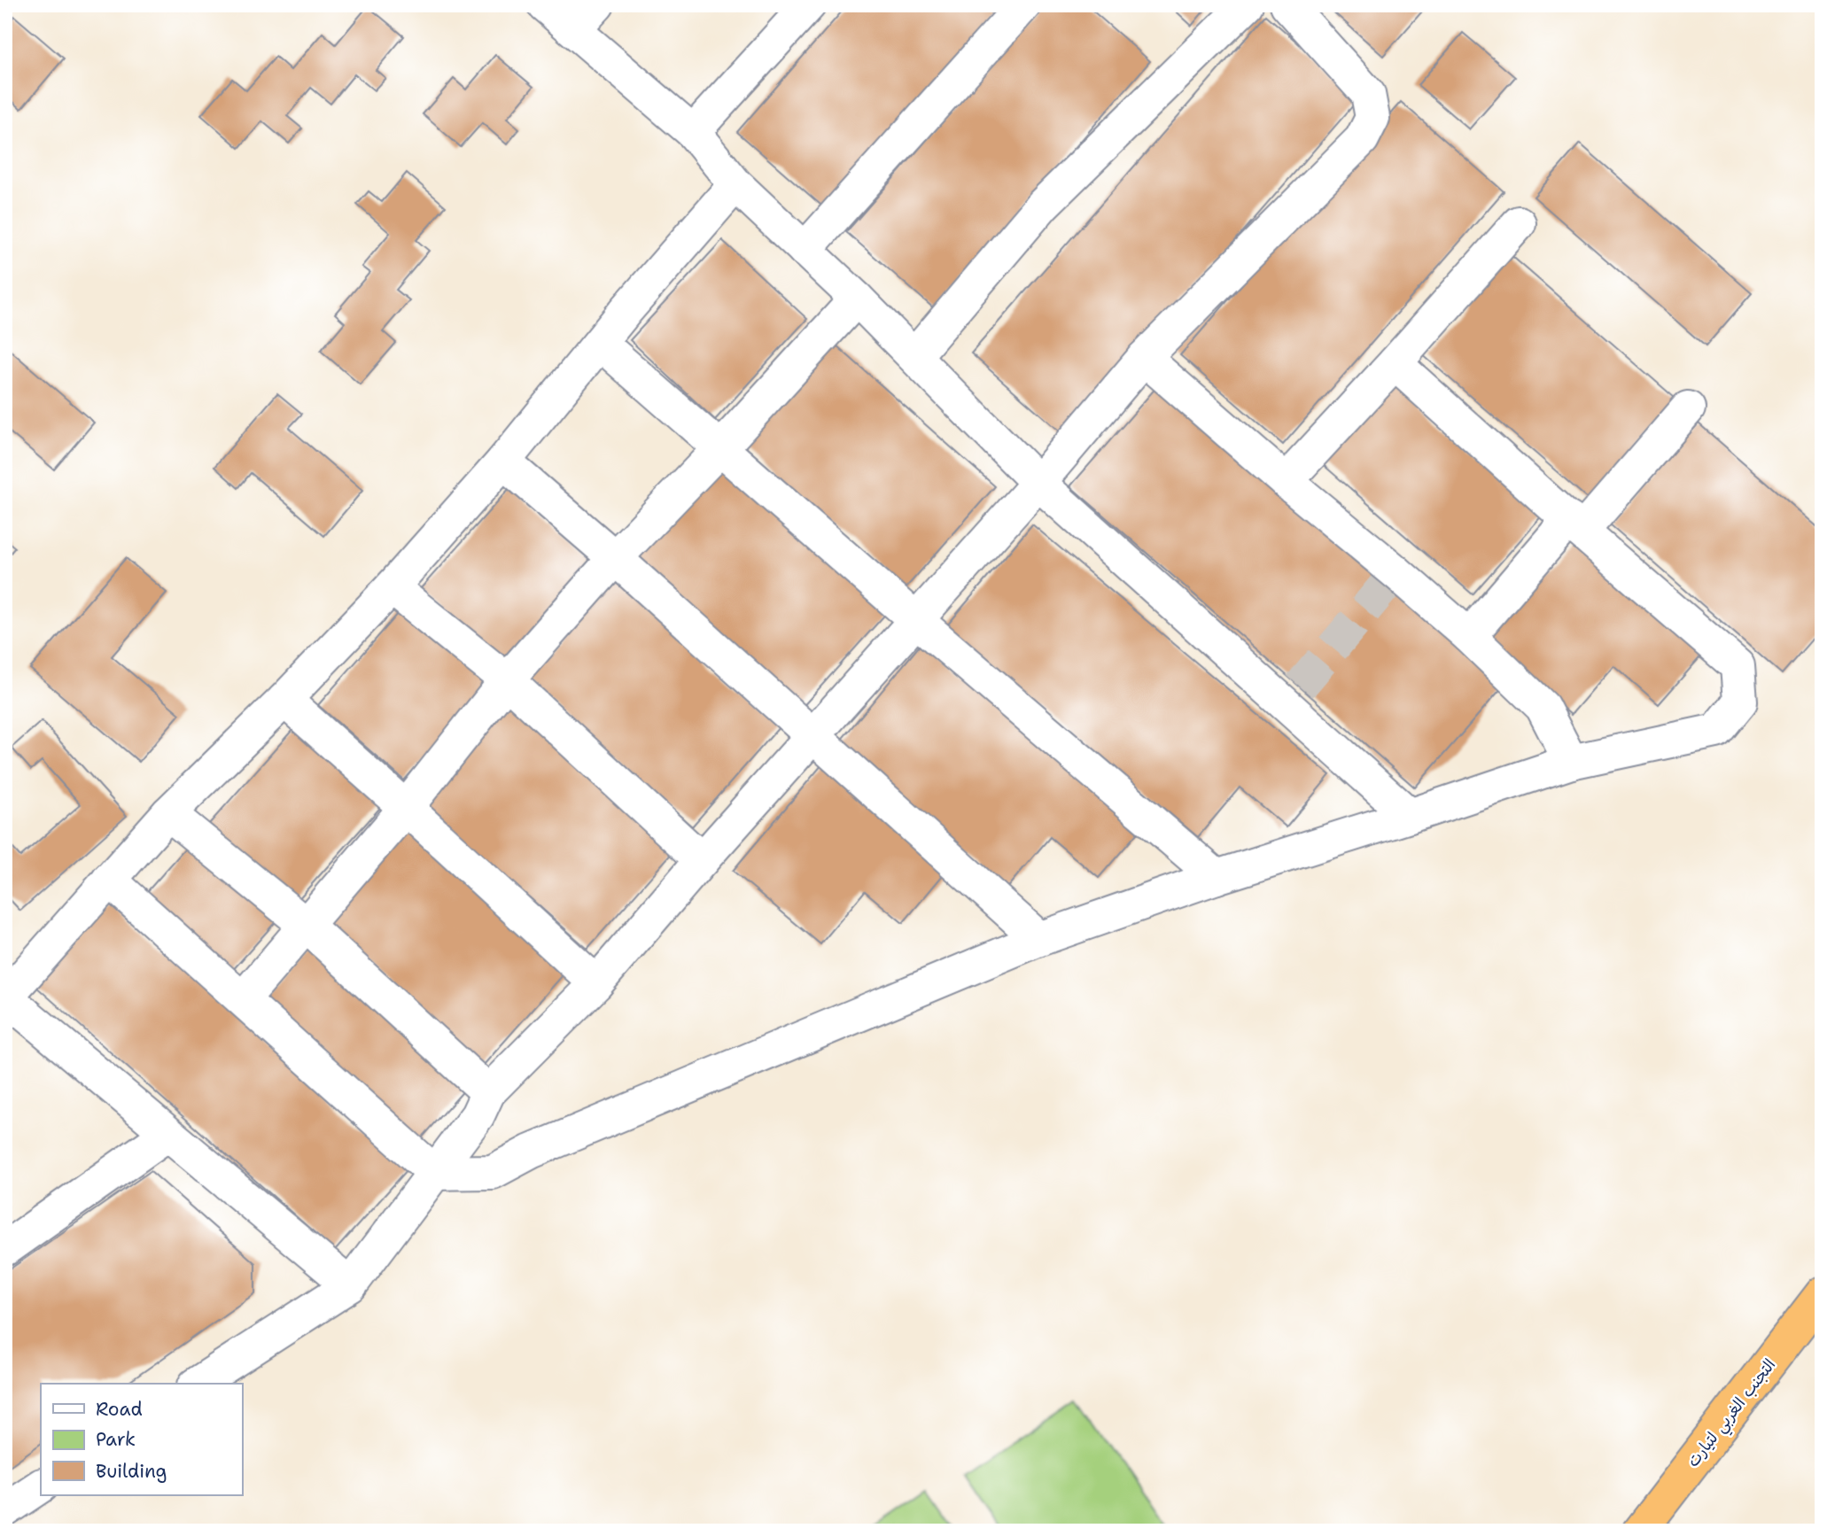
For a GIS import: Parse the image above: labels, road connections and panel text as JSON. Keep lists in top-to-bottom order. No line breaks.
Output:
{"streets":{"highway":["التجنب الغربي لتيارت"]},"legend":["Road","Park","Building"]}
